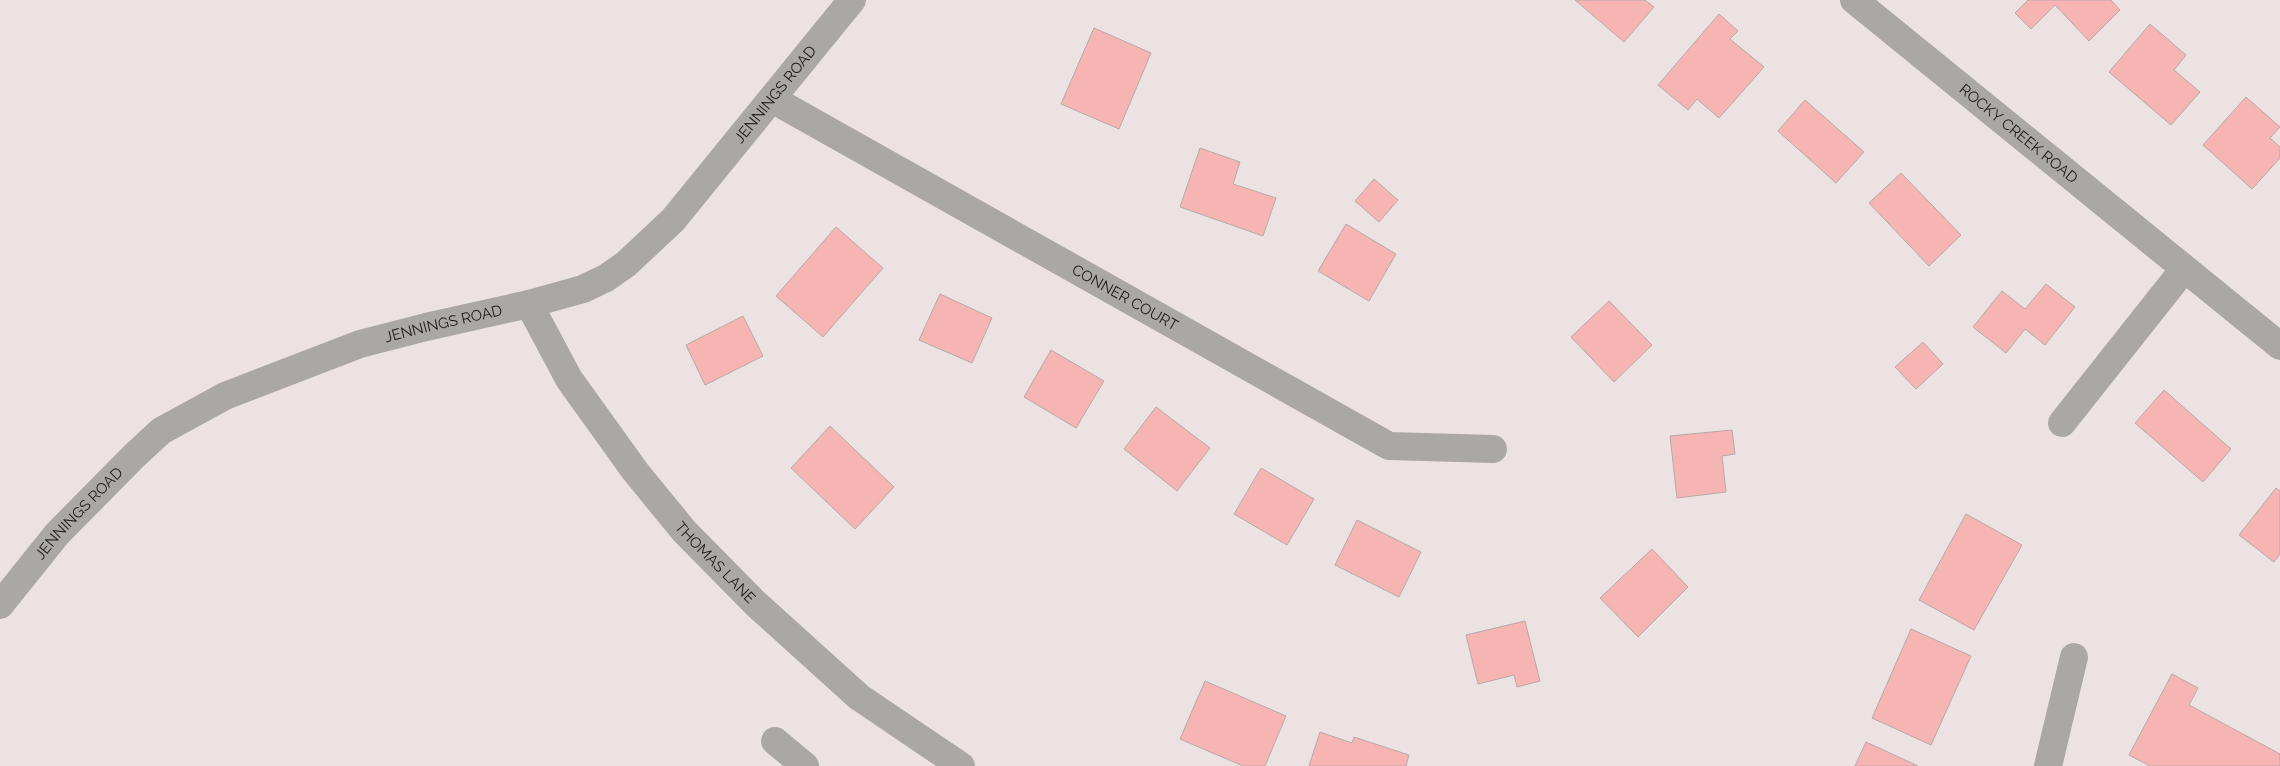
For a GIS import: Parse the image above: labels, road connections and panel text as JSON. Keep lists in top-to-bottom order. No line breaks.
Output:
{"streets":{"street":["JENNINGS ROAD","ROCKY CREEK ROAD","CONNER COURT","THOMAS LANE"]},"crossings":[["JENNINGS ROAD","CONNER COURT"],["JENNINGS ROAD","THOMAS LANE"]]}
